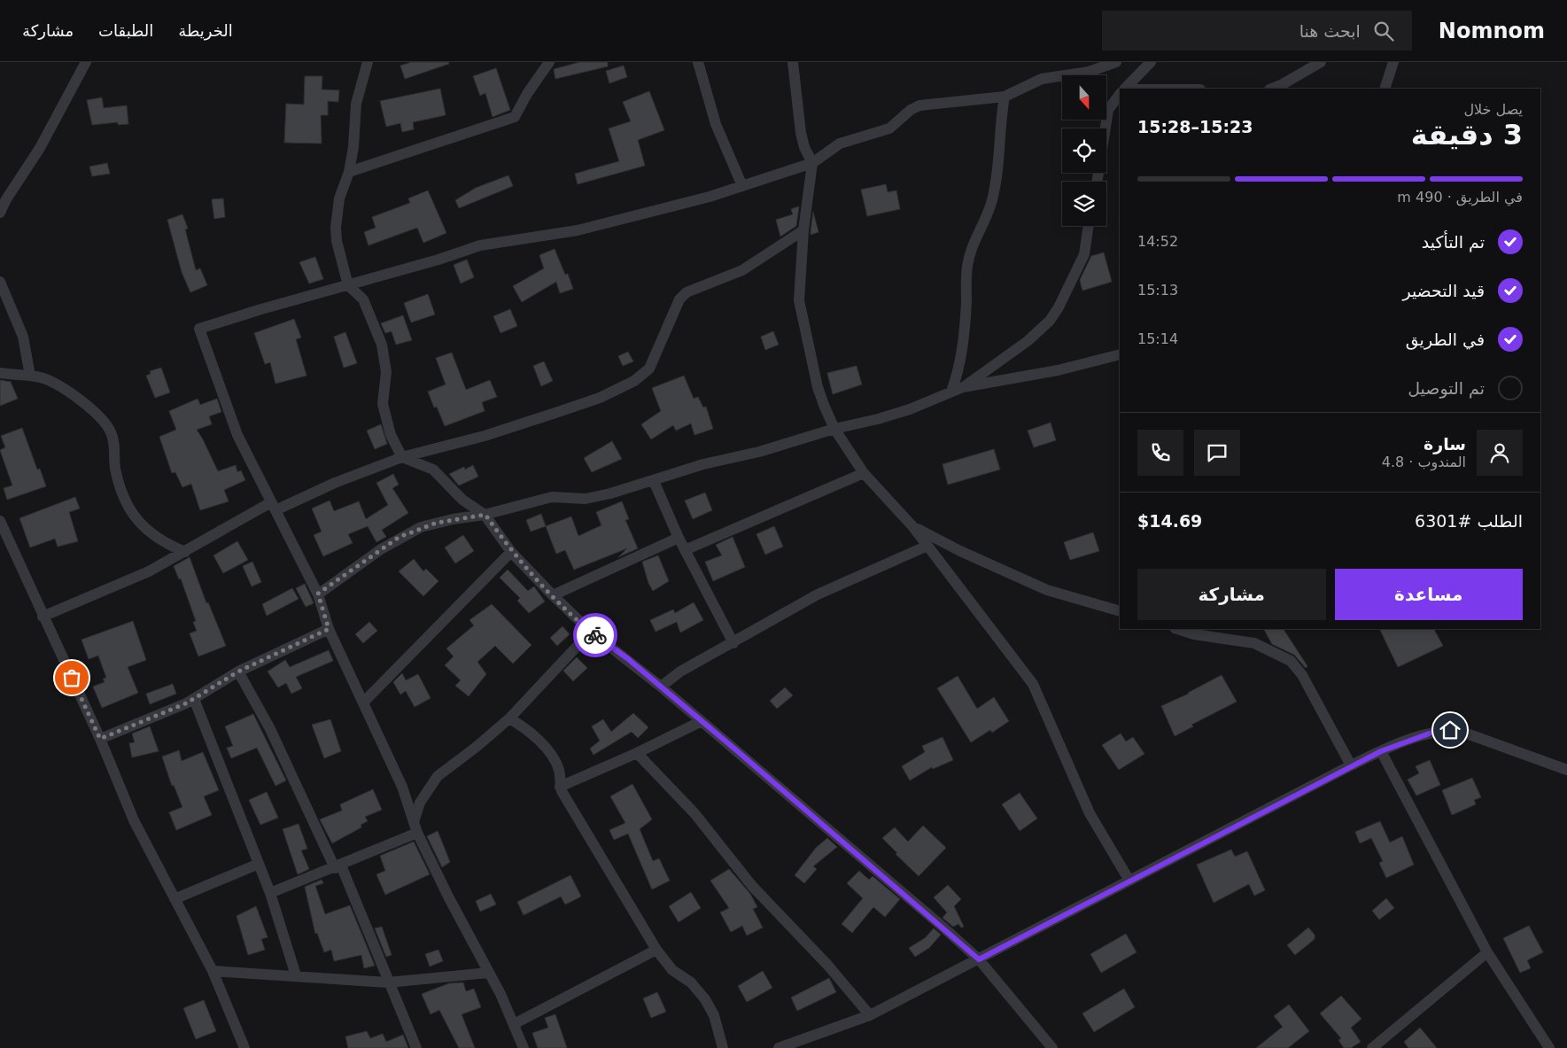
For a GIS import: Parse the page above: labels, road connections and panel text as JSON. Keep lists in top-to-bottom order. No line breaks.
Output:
{"north":"bottom","page":{"header":"Nomnom","search":"ابحث هنا","nav":["الخريطة","الطبقات","مشاركة"],"heading":["3 دقيقة","يصل خلال","15:23–15:28"],"panel":["سارة","المندوب · 4.8","الطلب #6301","$14.69"],"bar":"في الطريق · 490 m","list":[["تم التأكيد","14:52"],["قيد التحضير","15:13"],["في الطريق","15:14"],"تم التوصيل"],"buttons":["مساعدة","مشاركة"]}}
